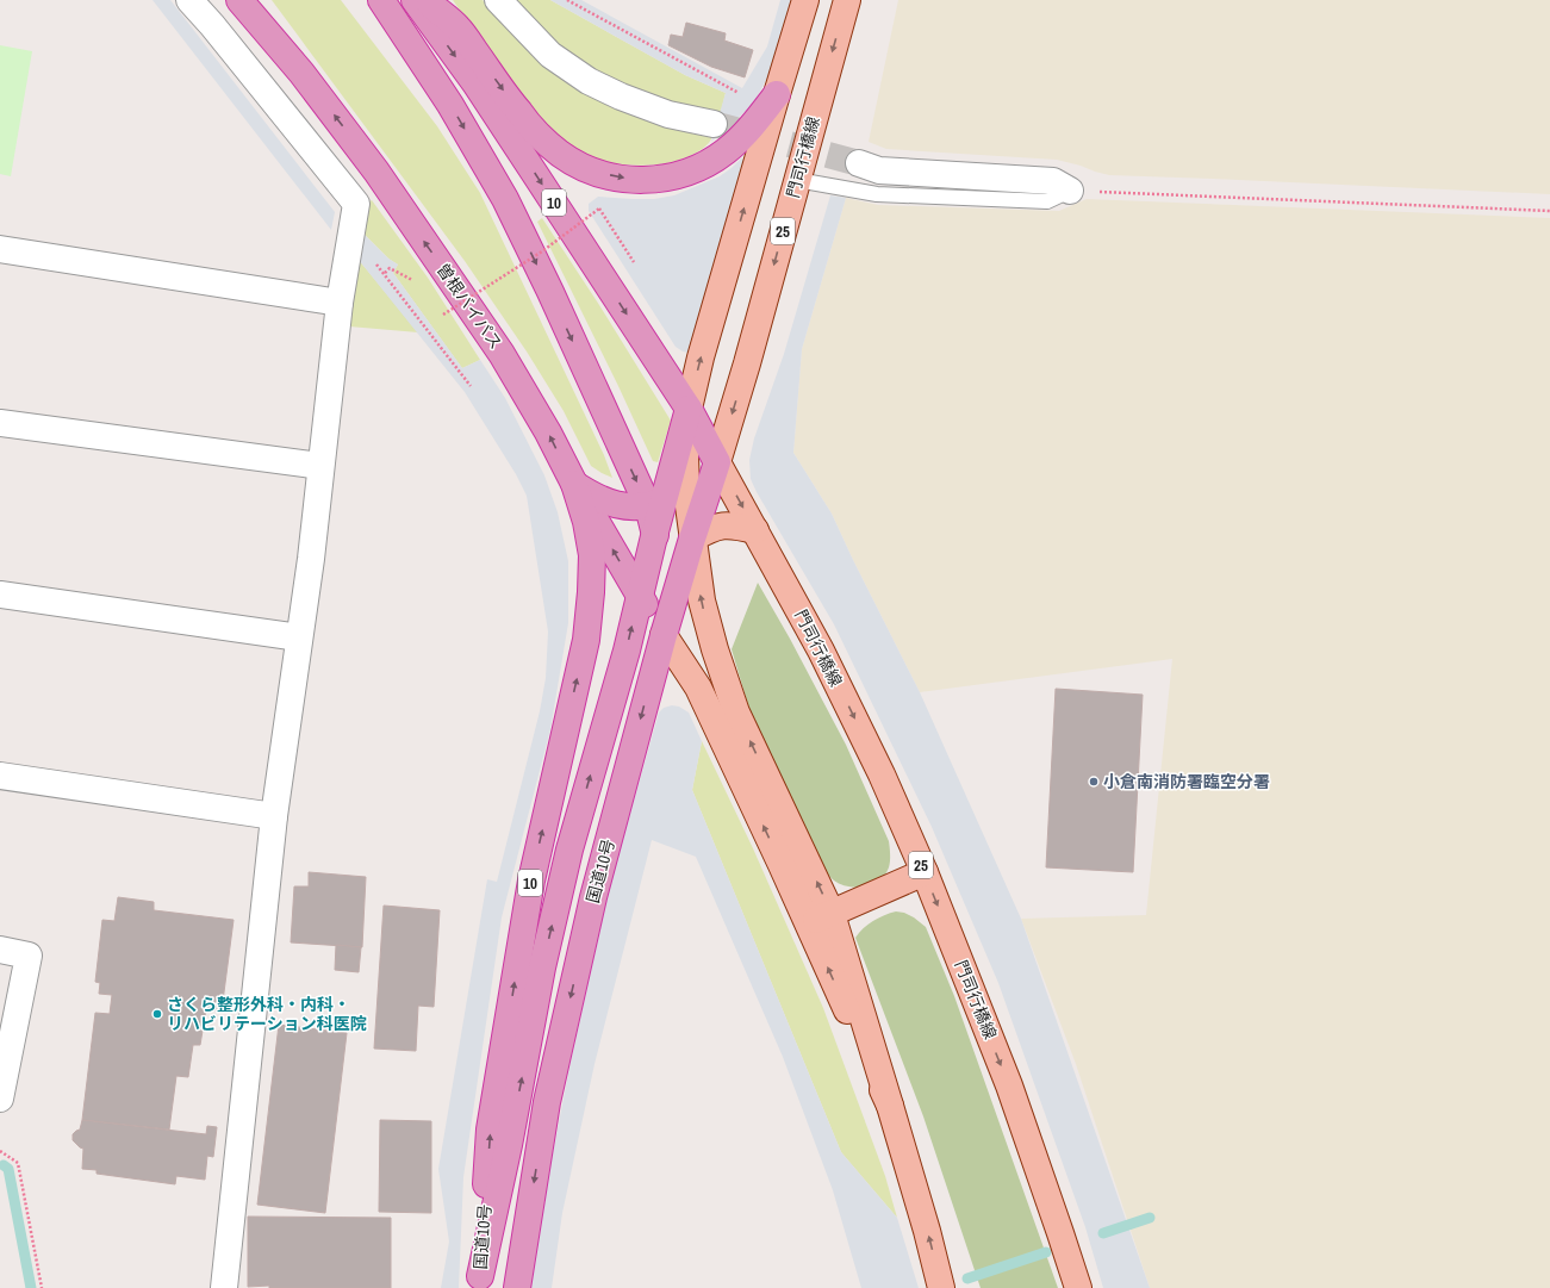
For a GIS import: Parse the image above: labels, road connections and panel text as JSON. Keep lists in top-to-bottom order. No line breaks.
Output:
{"streets":{"highway":["10","曽根バイパス","国道10号"],"main road":["門司行橋線","25"]},"crossings":[["門司行橋線","10"],["門司行橋線","国道10号"],["10","曽根バイパス"],["10","国道10号"],["曽根バイパス","国道10号"]],"places":["小倉南消防署臨空分署","さくら整形外科・内科・ リハビリテーション科医院"]}
